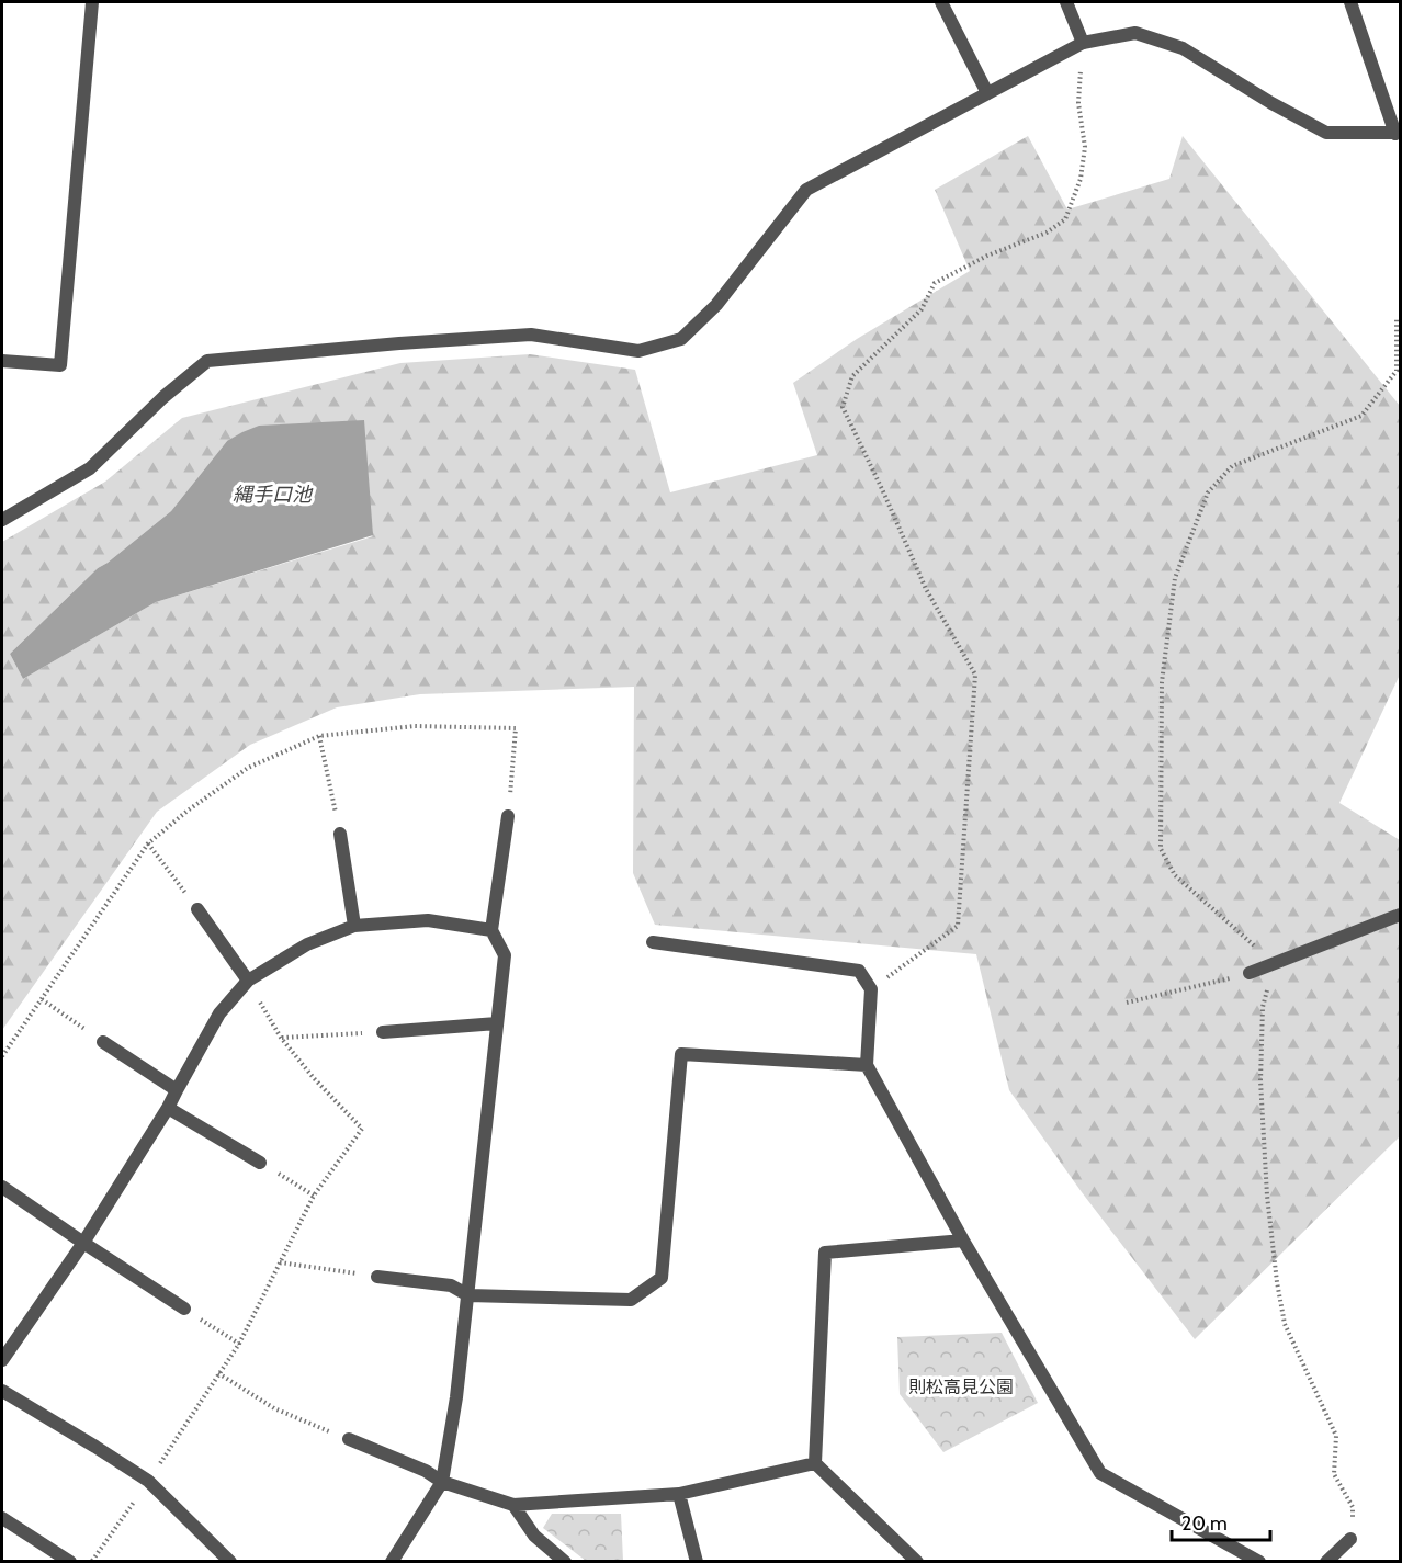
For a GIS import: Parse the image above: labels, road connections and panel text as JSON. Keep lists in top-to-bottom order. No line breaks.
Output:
{"water":["縄手口池"],"parks":["則松高見公園"],"scale_bar":"20 m"}
